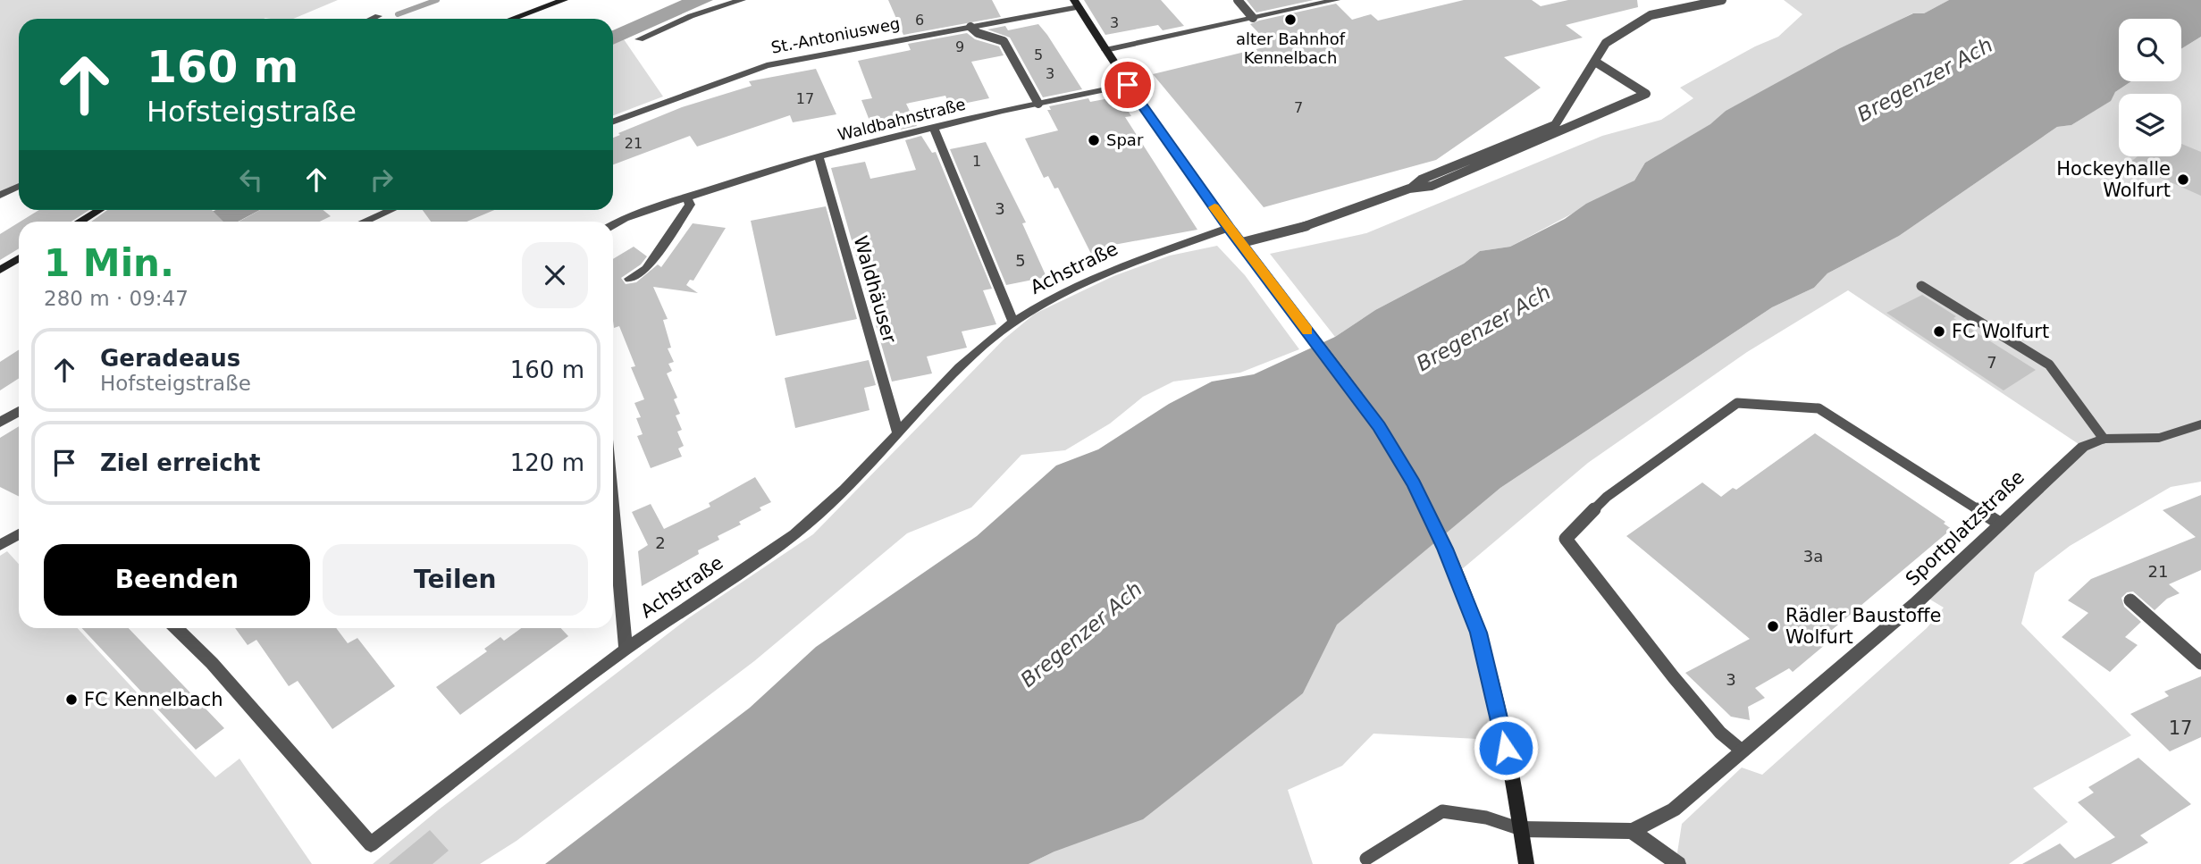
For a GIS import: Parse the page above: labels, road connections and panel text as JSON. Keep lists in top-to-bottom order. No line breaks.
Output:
{"streets":{"street":["St.-Antoniusweg","Waldbahnstraße","Achstraße","Waldhäuser","Sportplatzstraße"]},"crossings":[["Waldbahnstraße","Waldhäuser"],["Achstraße","Waldhäuser"]],"water":["Bregenzer Ach"],"places":["alter Bahnhof Kennelbach","Spar","Hockeyhalle Wolfurt","FC Wolfurt","Rädler Baustoffe Wolfurt","FC Kennelbach"],"house_numbers":["6","3","9","5","3","17","7","21","1","3","5","7","2","3a","21","3","17"],"page":{"turn":["160 m","Hofsteigstraße"],"heading":["1 Min.","280 m · 09:47"],"list":[{"name":"Geradeaus","note":"Hofsteigstraße","value":"160 m"},{"name":"Ziel erreicht","value":"120 m"}],"buttons":["Beenden","Teilen"]}}
